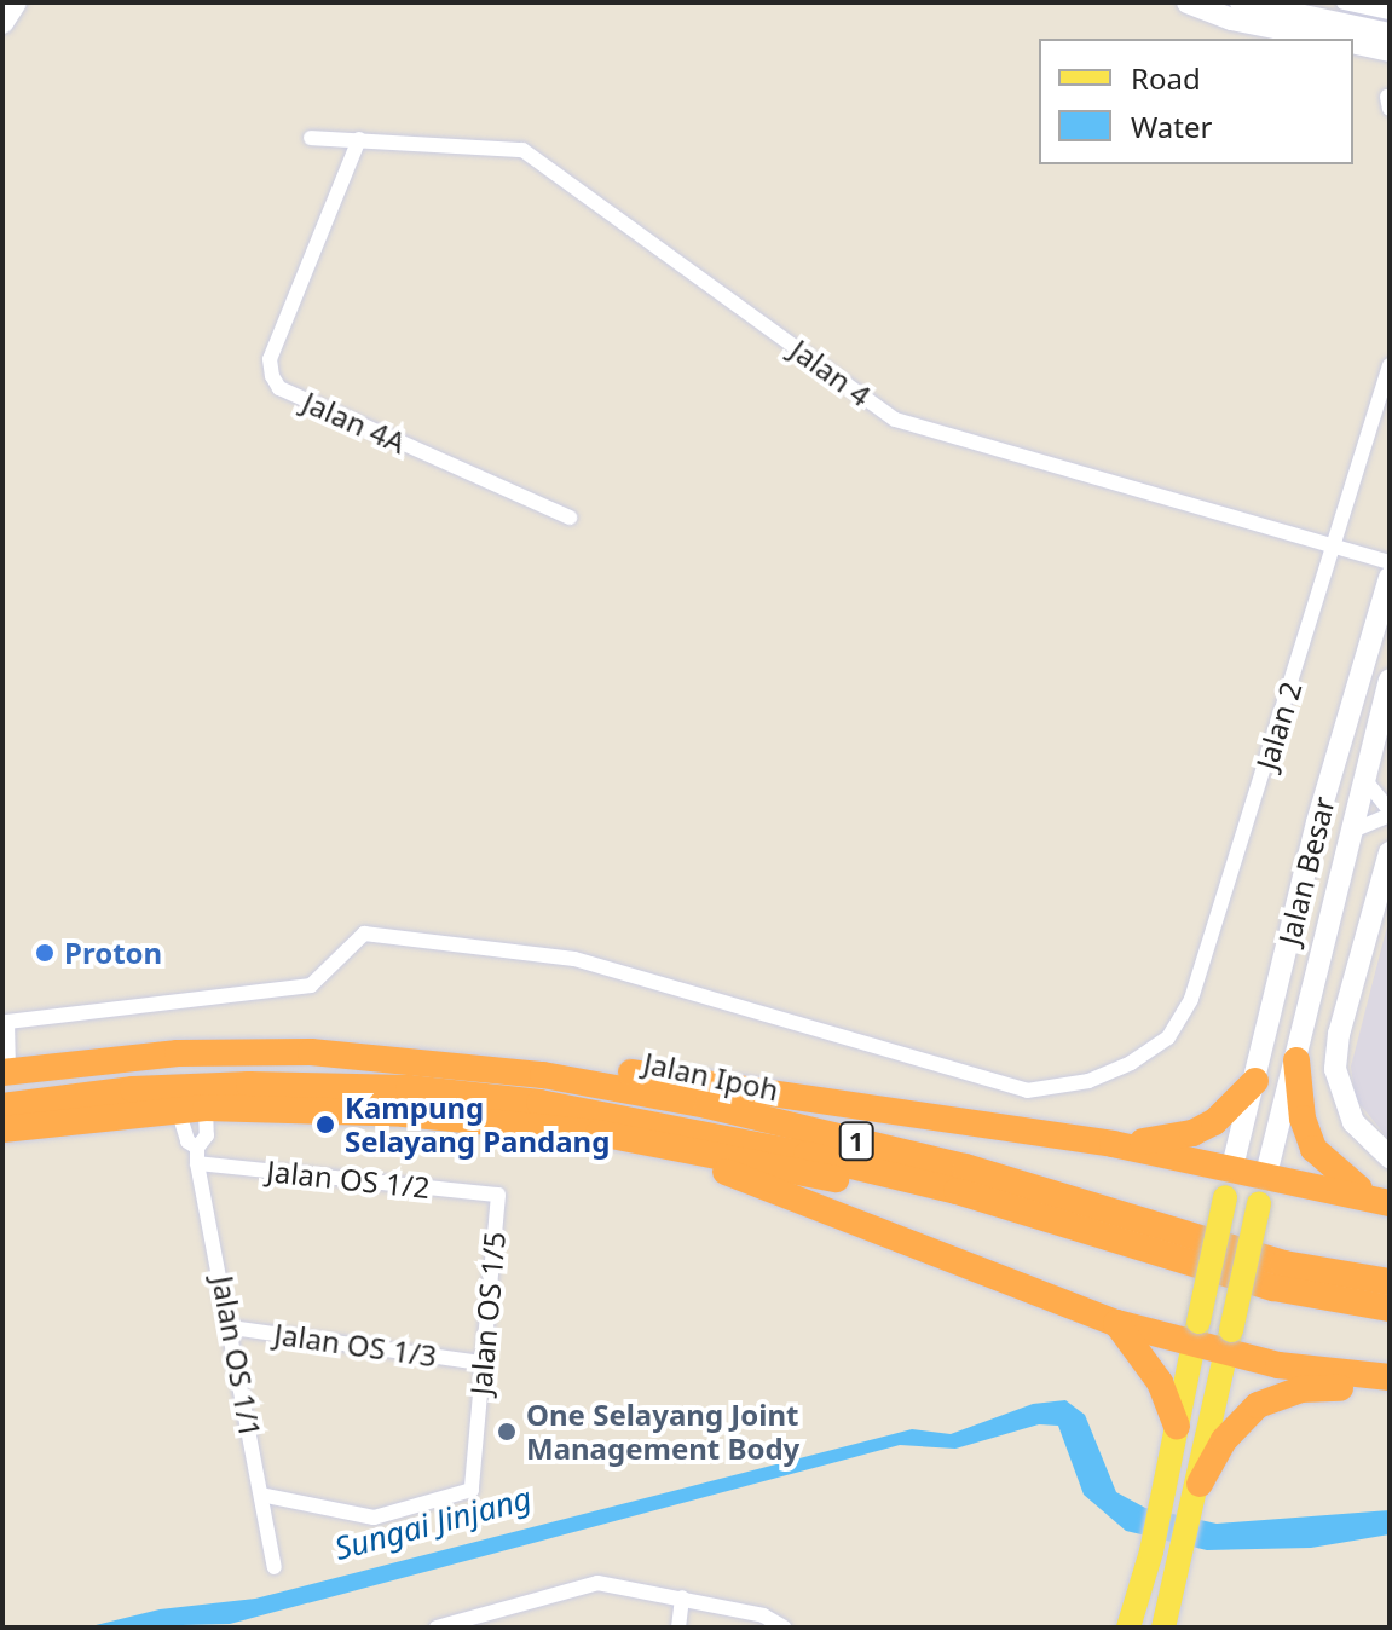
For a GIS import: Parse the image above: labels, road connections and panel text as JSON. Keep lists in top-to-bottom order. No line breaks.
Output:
{"streets":{"highway":["Jalan Ipoh","1"],"main road":["Jalan Besar"],"street":["Jalan 4","Jalan 4A","Jalan 2","Jalan OS 1/2","Jalan OS 1/5","Jalan OS 1/3","Jalan OS 1/1"]},"crossings":[["Jalan 4","Jalan 4A"],["Jalan 4","Jalan 2"],["Jalan 2","Jalan Ipoh"],["Jalan OS 1/2","Jalan OS 1/5"],["Jalan OS 1/2","Jalan OS 1/1"],["Jalan OS 1/5","Jalan OS 1/3"],["Jalan OS 1/5","Jalan OS 1/1"],["Jalan OS 1/3","Jalan OS 1/1"]],"water":["Sungai Jinjang"],"places":["Proton","Kampung Selayang Pandang","One Selayang Joint Management Body"],"legend":["Road","Water"]}
